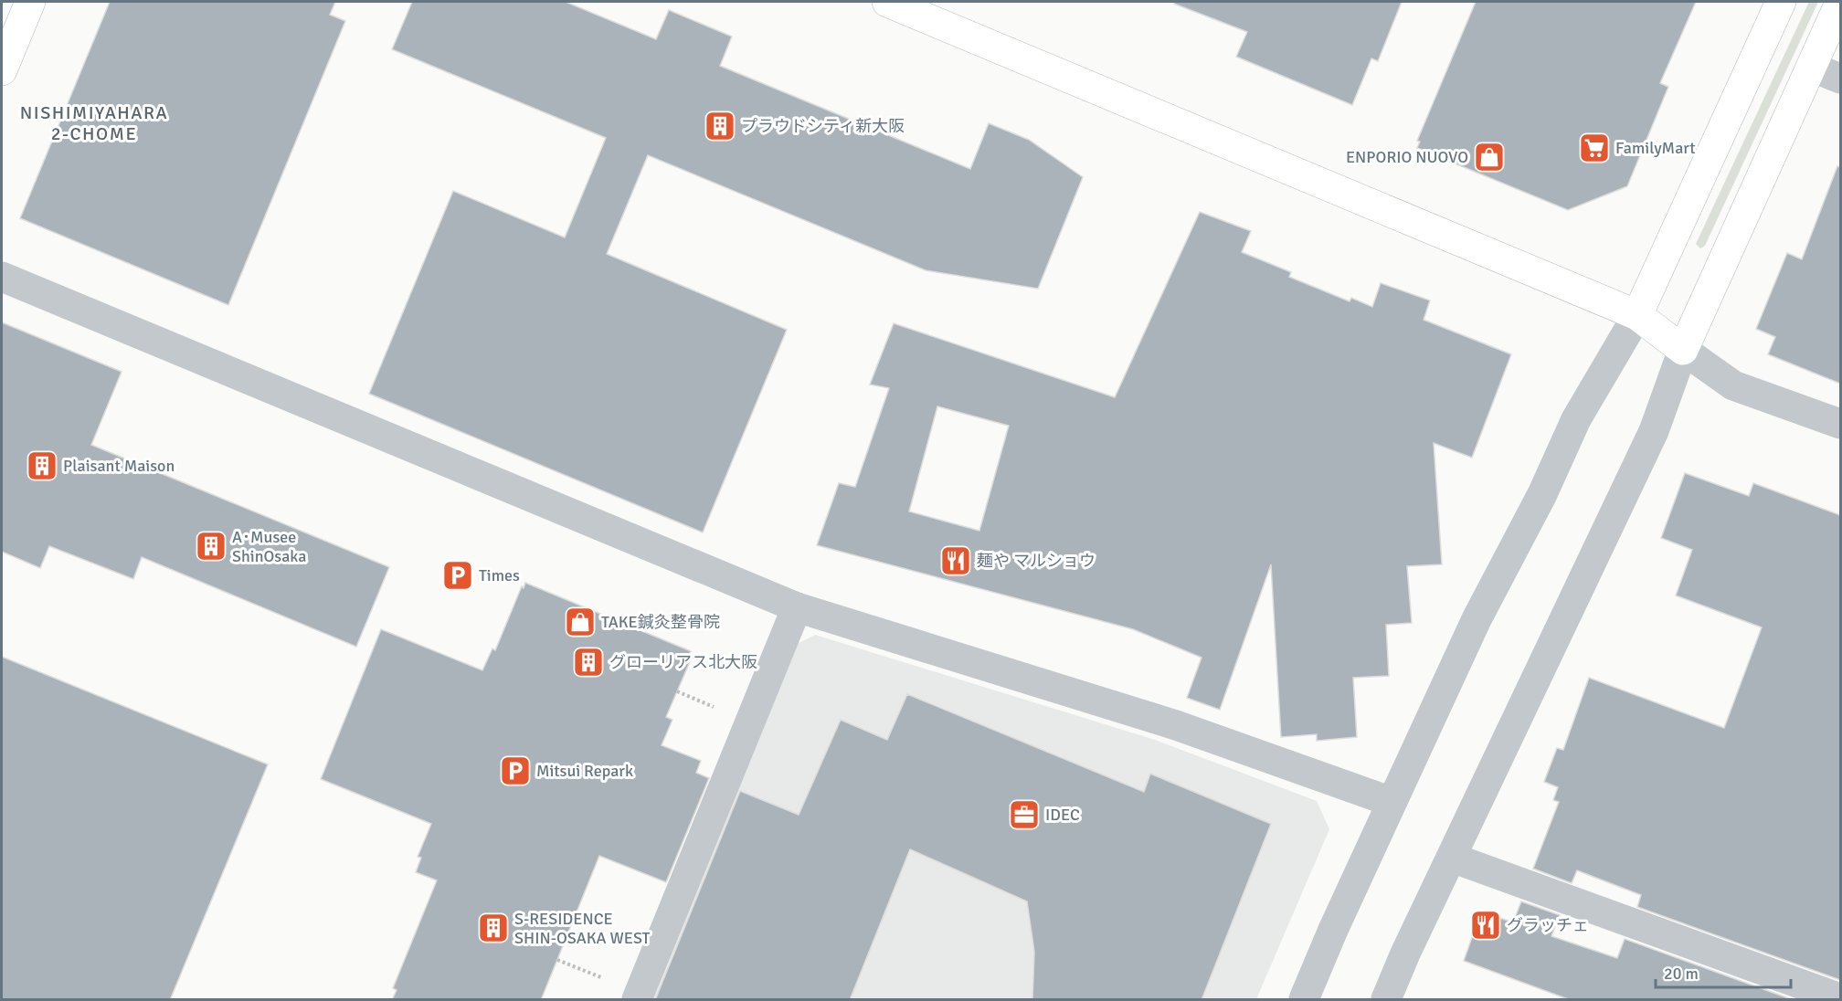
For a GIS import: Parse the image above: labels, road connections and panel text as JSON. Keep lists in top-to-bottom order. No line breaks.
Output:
{"districts":["NISHIMIYAHARA 2-CHOME"],"places":{"building":["プラウドシティ新大阪","Plaisant Maison","A･Musee ShinOsaka","グローリアス北大阪","S-RESIDENCE SHIN-OSAKA WEST"],"supermarket":["FamilyMart"],"shop":["ENPORIO NUOVO","TAKE鍼灸整骨院"],"restaurant":["麺や マルショウ","グラッチェ"],"parking":["Times","Mitsui Repark"],"office":["IDEC"]},"scale_bar":"20 m"}
